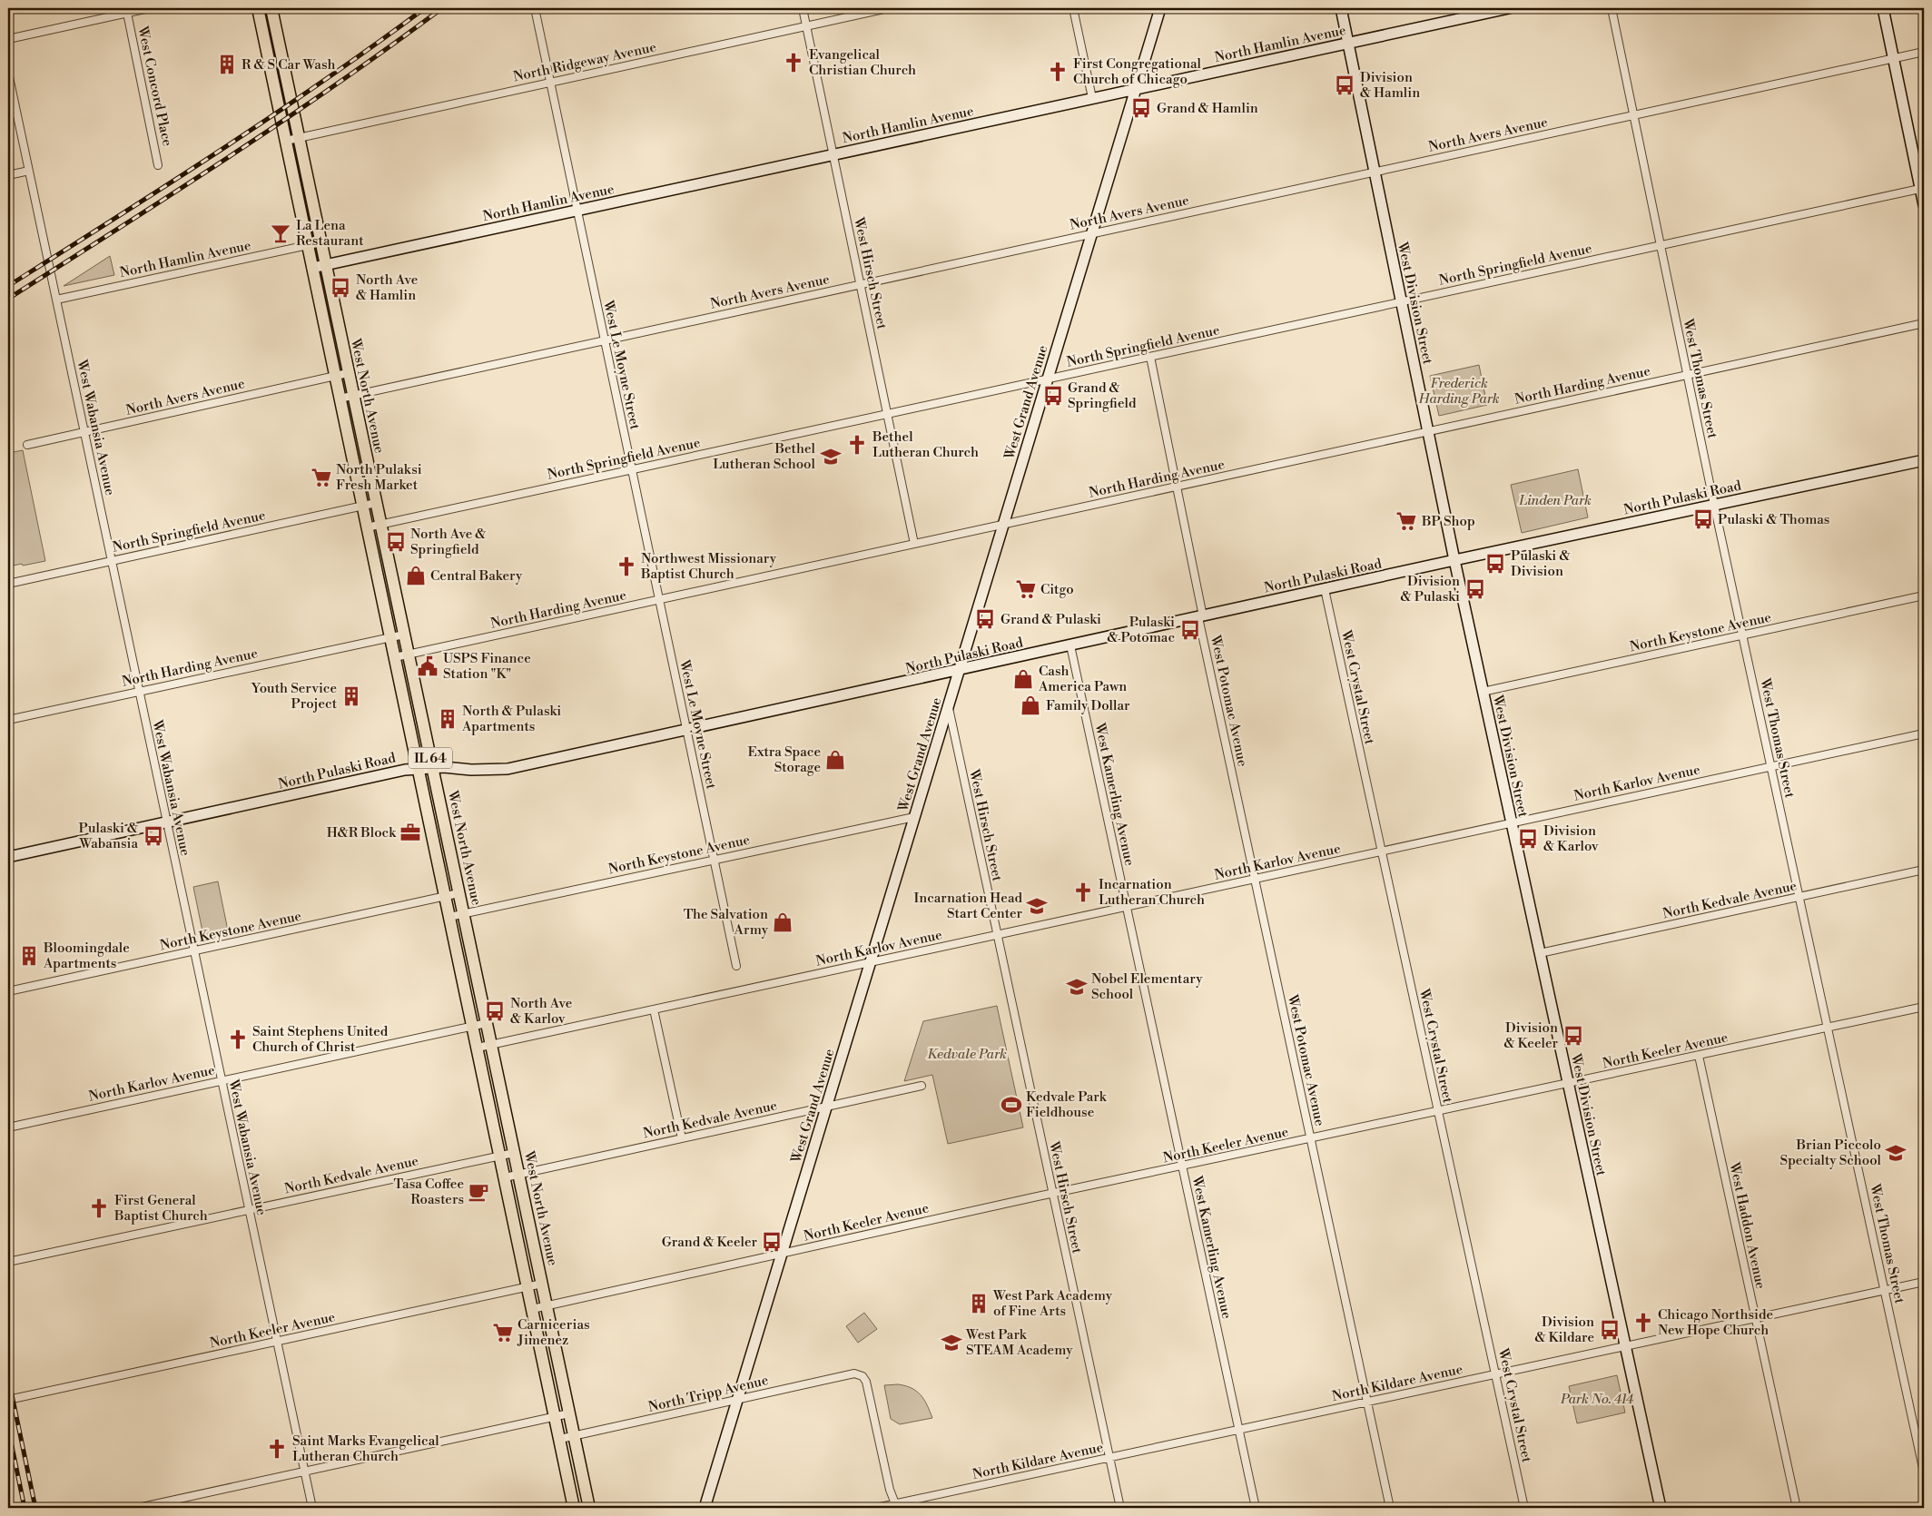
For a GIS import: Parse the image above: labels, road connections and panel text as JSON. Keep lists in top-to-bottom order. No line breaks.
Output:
{"streets":{"main road":["North Hamlin Avenue","West Division Street","West North Avenue","West Grand Avenue","North Pulaski Road","IL 64"],"street":["North Ridgeway Avenue","West Concord Place","North Avers Avenue","North Springfield Avenue","West Hirsch Street","West Le Moyne Street","West Thomas Street","North Harding Avenue","West Wabansia Avenue","North Keystone Avenue","West Crystal Street","West Potomac Avenue","North Karlov Avenue","West Kamerling Avenue","North Kedvale Avenue","North Keeler Avenue","West Haddon Avenue","North Kildare Avenue","North Tripp Avenue"]},"crossings":[["North Hamlin Avenue","West Hirsch Street"],["North Hamlin Avenue","West Division Street"],["North Hamlin Avenue","West Le Moyne Street"],["North Hamlin Avenue","West North Avenue"],["North Hamlin Avenue","West Grand Avenue"],["North Hamlin Avenue","West Wabansia Avenue"],["North Ridgeway Avenue","West Hirsch Street"],["North Ridgeway Avenue","West Le Moyne Street"],["North Ridgeway Avenue","West North Avenue"],["North Avers Avenue","West Hirsch Street"],["North Avers Avenue","West Division Street"],["North Avers Avenue","West Le Moyne Street"],["North Avers Avenue","West Thomas Street"],["North Avers Avenue","West North Avenue"],["North Avers Avenue","West Grand Avenue"],["North Avers Avenue","West Wabansia Avenue"],["North Springfield Avenue","West Hirsch Street"],["North Springfield Avenue","West Division Street"],["North Springfield Avenue","West Le Moyne Street"],["North Springfield Avenue","West Thomas Street"],["North Springfield Avenue","West North Avenue"],["North Springfield Avenue","West Grand Avenue"],["North Springfield Avenue","West Wabansia Avenue"],["North Springfield Avenue","West Potomac Avenue"],["West Hirsch Street","North Harding Avenue"],["West Hirsch Street","West Grand Avenue"],["West Hirsch Street","North Karlov Avenue"],["West Hirsch Street","North Keeler Avenue"],["West Hirsch Street","North Kildare Avenue"],["West Division Street","North Harding Avenue"],["West Division Street","North Pulaski Road"],["West Division Street","North Keystone Avenue"],["West Division Street","North Karlov Avenue"],["West Division Street","North Kedvale Avenue"],["West Division Street","North Keeler Avenue"],["West Division Street","North Kildare Avenue"],["West Le Moyne Street","North Harding Avenue"],["West Le Moyne Street","North Pulaski Road"],["West Le Moyne Street","North Keystone Avenue"],["West Thomas Street","North Harding Avenue"],["West Thomas Street","North Pulaski Road"],["West Thomas Street","North Keystone Avenue"],["West Thomas Street","North Karlov Avenue"],["West Thomas Street","North Kedvale Avenue"],["West Thomas Street","North Keeler Avenue"],["West Thomas Street","North Kildare Avenue"],["North Harding Avenue","West North Avenue"],["North Harding Avenue","West Grand Avenue"],["North Harding Avenue","West Wabansia Avenue"],["North Harding Avenue","West Potomac Avenue"],["West North Avenue","North Pulaski Road"],["West North Avenue","North Keystone Avenue"],["West North Avenue","North Karlov Avenue"],["West North Avenue","North Kedvale Avenue"],["West North Avenue","North Keeler Avenue"],["West North Avenue","North Tripp Avenue"],["West Grand Avenue","North Pulaski Road"],["West Grand Avenue","North Keystone Avenue"],["West Grand Avenue","North Karlov Avenue"],["West Grand Avenue","North Kedvale Avenue"],["West Grand Avenue","North Keeler Avenue"],["West Grand Avenue","North Tripp Avenue"],["West Wabansia Avenue","North Pulaski Road"],["West Wabansia Avenue","North Keystone Avenue"],["West Wabansia Avenue","North Karlov Avenue"],["West Wabansia Avenue","North Kedvale Avenue"],["West Wabansia Avenue","North Keeler Avenue"],["North Pulaski Road","West Crystal Street"],["North Pulaski Road","West Potomac Avenue"],["North Pulaski Road","West Kamerling Avenue"],["West Crystal Street","North Karlov Avenue"],["West Crystal Street","North Keeler Avenue"],["West Crystal Street","North Kildare Avenue"],["West Potomac Avenue","North Karlov Avenue"],["West Potomac Avenue","North Keeler Avenue"],["West Potomac Avenue","North Kildare Avenue"],["North Karlov Avenue","West Kamerling Avenue"],["West Kamerling Avenue","North Keeler Avenue"],["West Kamerling Avenue","North Kildare Avenue"],["North Keeler Avenue","West Haddon Avenue"],["West Haddon Avenue","North Kildare Avenue"],["North Kildare Avenue","North Tripp Avenue"]],"parks":["Frederick Harding Park","Linden Park","Kedvale Park","Park No. 414"],"places":{"church":["Evangelical Christian Church","First Congregational Church of Chicago","Bethel Lutheran Church","Northwest Missionary Baptist Church","Incarnation Lutheran Church","Saint Stephens United Church of Christ","First General Baptist Church","Chicago Northside New Hope Church","Saint Marks Evangelical Lutheran Church"],"building":["R & S Car Wash","Youth Service Project","North & Pulaski Apartments","Bloomingdale Apartments","West Park Academy of Fine Arts"],"bus stop":["Division & Hamlin","Grand & Hamlin","North Ave & Hamlin","Grand & Springfield","Pulaski & Thomas","North Ave & Springfield","Pulaski & Division","Division & Pulaski","Grand & Pulaski","Pulaski & Potomac","Pulaski & Wabansia","Division & Karlov","North Ave & Karlov","Division & Keeler","Grand & Keeler","Division & Kildare"],"bar":["La Lena Restaurant"],"school or university":["Bethel Lutheran School","Incarnation Head Start Center","Nobel Elementary School","Brian Piccolo Specialty School","West Park STEAM Academy"],"supermarket":["North Pulaksi Fresh Market","BP Shop","Citgo","Carnicerias Jimenez"],"shop":["Central Bakery","Cash America Pawn","Family Dollar","Extra Space Storage","The Salvation Army"],"public building":["USPS Finance Station \"K\""],"office":["H&R Block"],"sports":["Kedvale Park Fieldhouse"],"cafe":["Tasa Coffee Roasters"]}}
